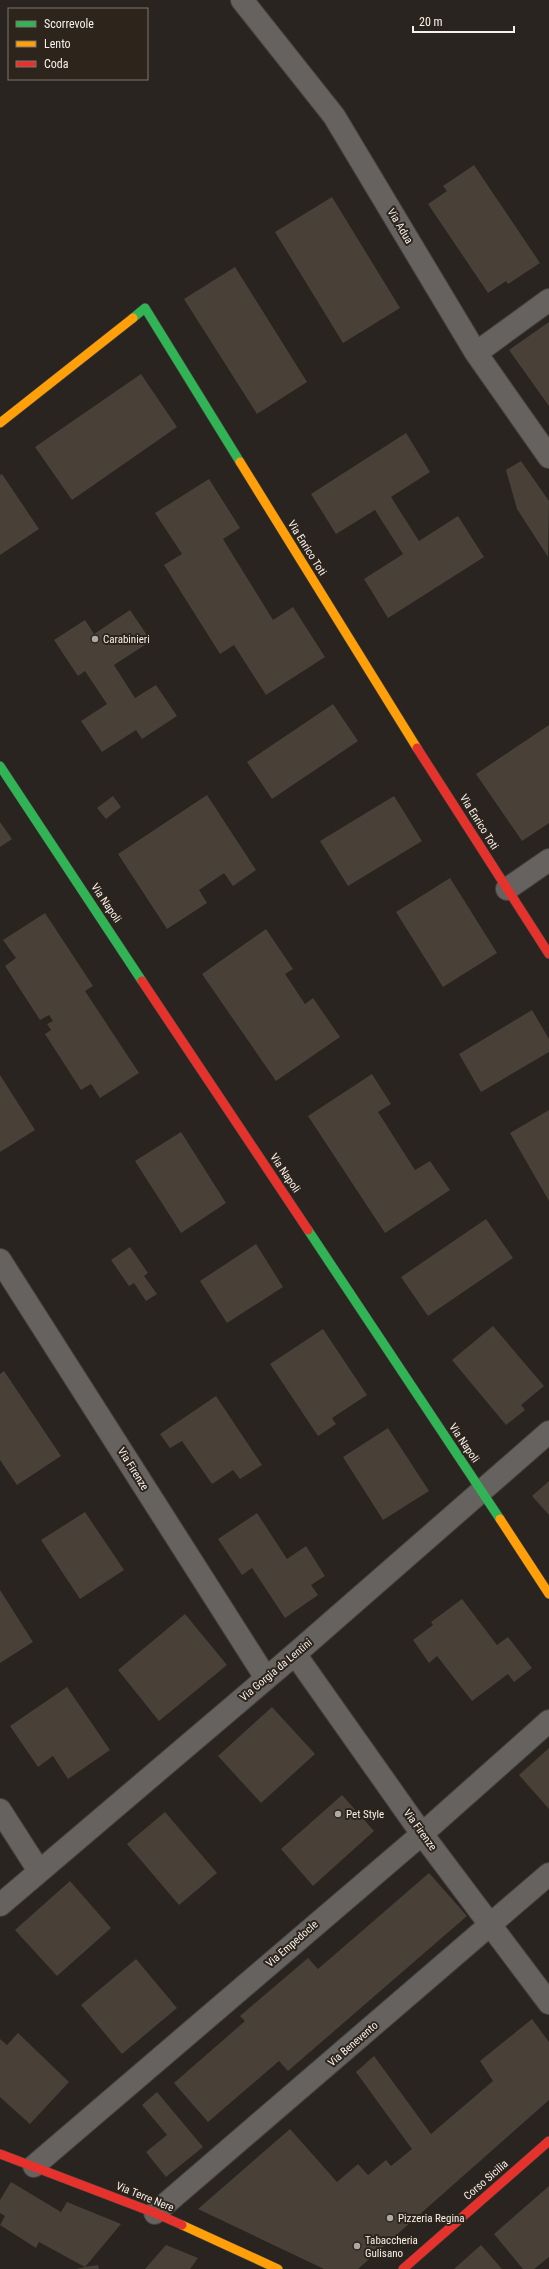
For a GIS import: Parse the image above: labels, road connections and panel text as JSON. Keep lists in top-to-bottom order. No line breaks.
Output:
{"streets":{"street":["Via Adua","Via Enrico Toti","Via Napoli","Via Firenze","Via Gorgia da Lentini","Via Empedocle","Via Benevento","Corso Sicilia","Via Terre Nere"]},"crossings":[["Via Napoli","Via Gorgia da Lentini"],["Via Firenze","Via Gorgia da Lentini"],["Via Firenze","Via Empedocle"],["Via Firenze","Via Benevento"],["Via Empedocle","Via Terre Nere"],["Via Benevento","Via Terre Nere"]],"places":["Carabinieri","Pet Style","Pizzeria Regina","Tabaccheria Gulisano"],"legend":["Scorrevole","Lento","Coda"],"scale_bar":"20 m"}
